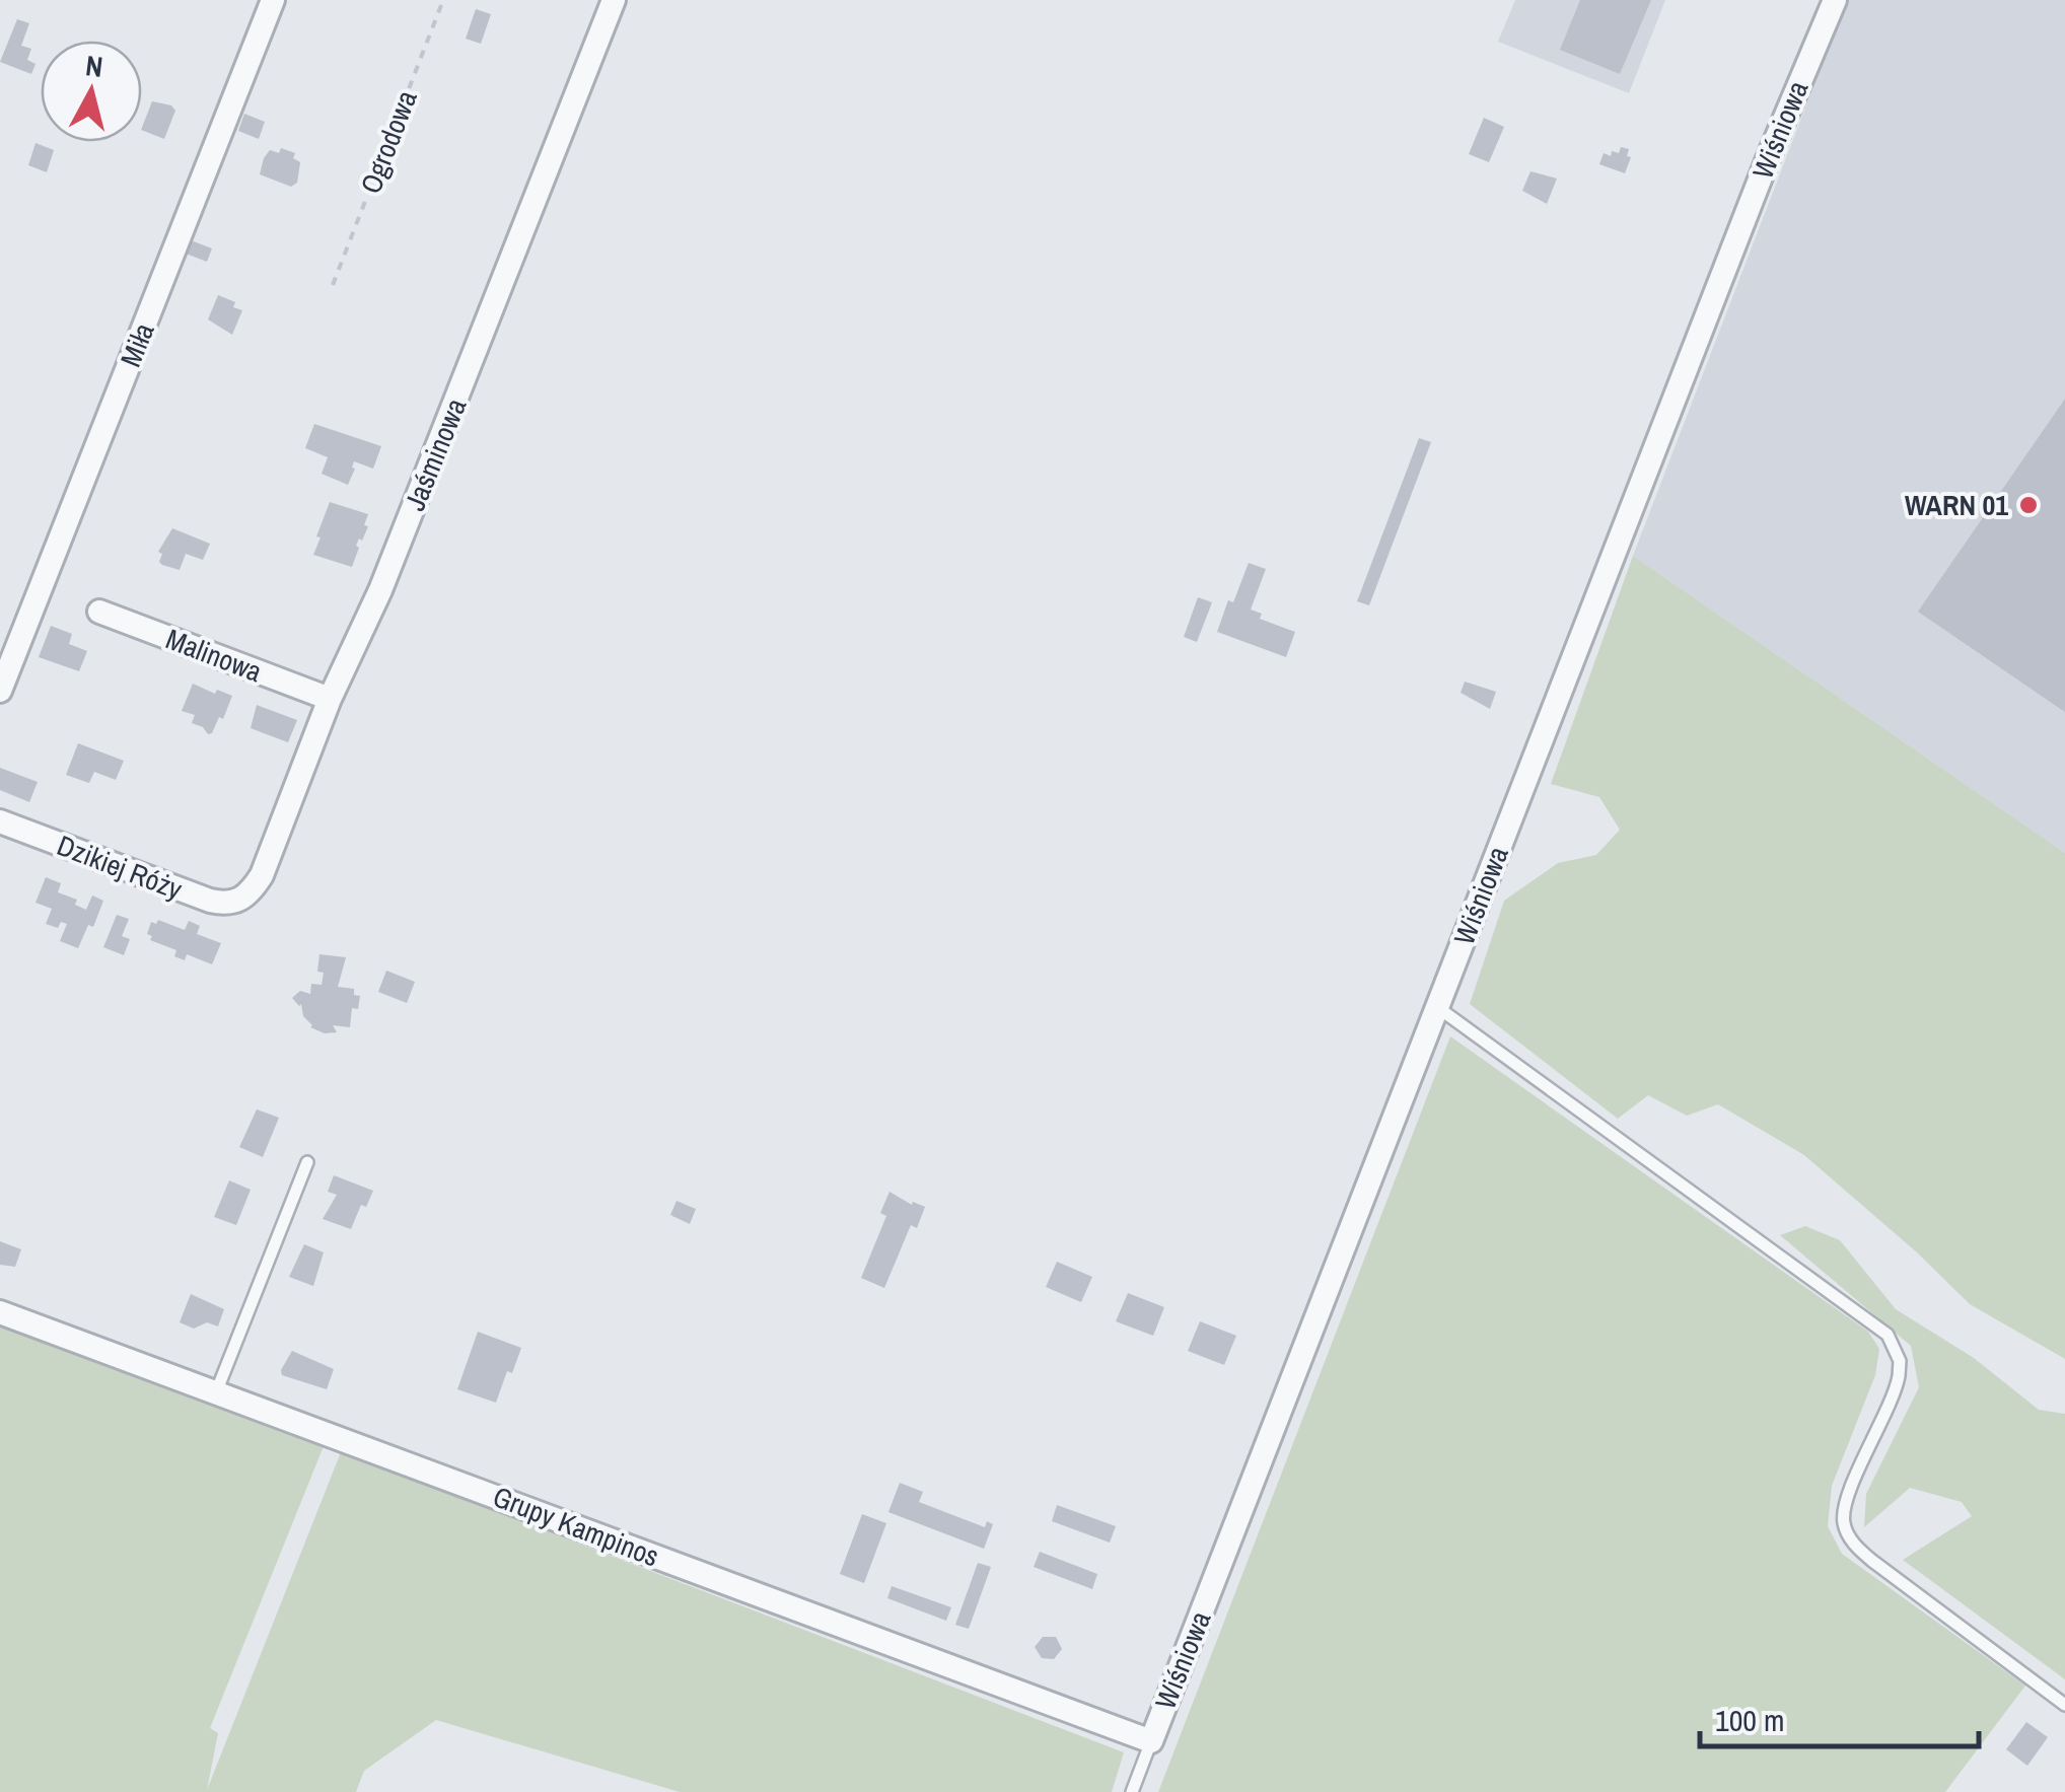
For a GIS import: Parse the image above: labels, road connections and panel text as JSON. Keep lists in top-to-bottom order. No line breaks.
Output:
{"streets":{"street":["Wiśniowa","Miła","Jaśminowa","Malinowa","Dzikiej Róży","Grupy Kampinos"],"path":["Ogrodowa"]},"crossings":[["Wiśniowa","Grupy Kampinos"],["Jaśminowa","Malinowa"],["Jaśminowa","Dzikiej Róży"]],"places":["WARN 01"],"scale_bar":"100 m","north":"top"}
